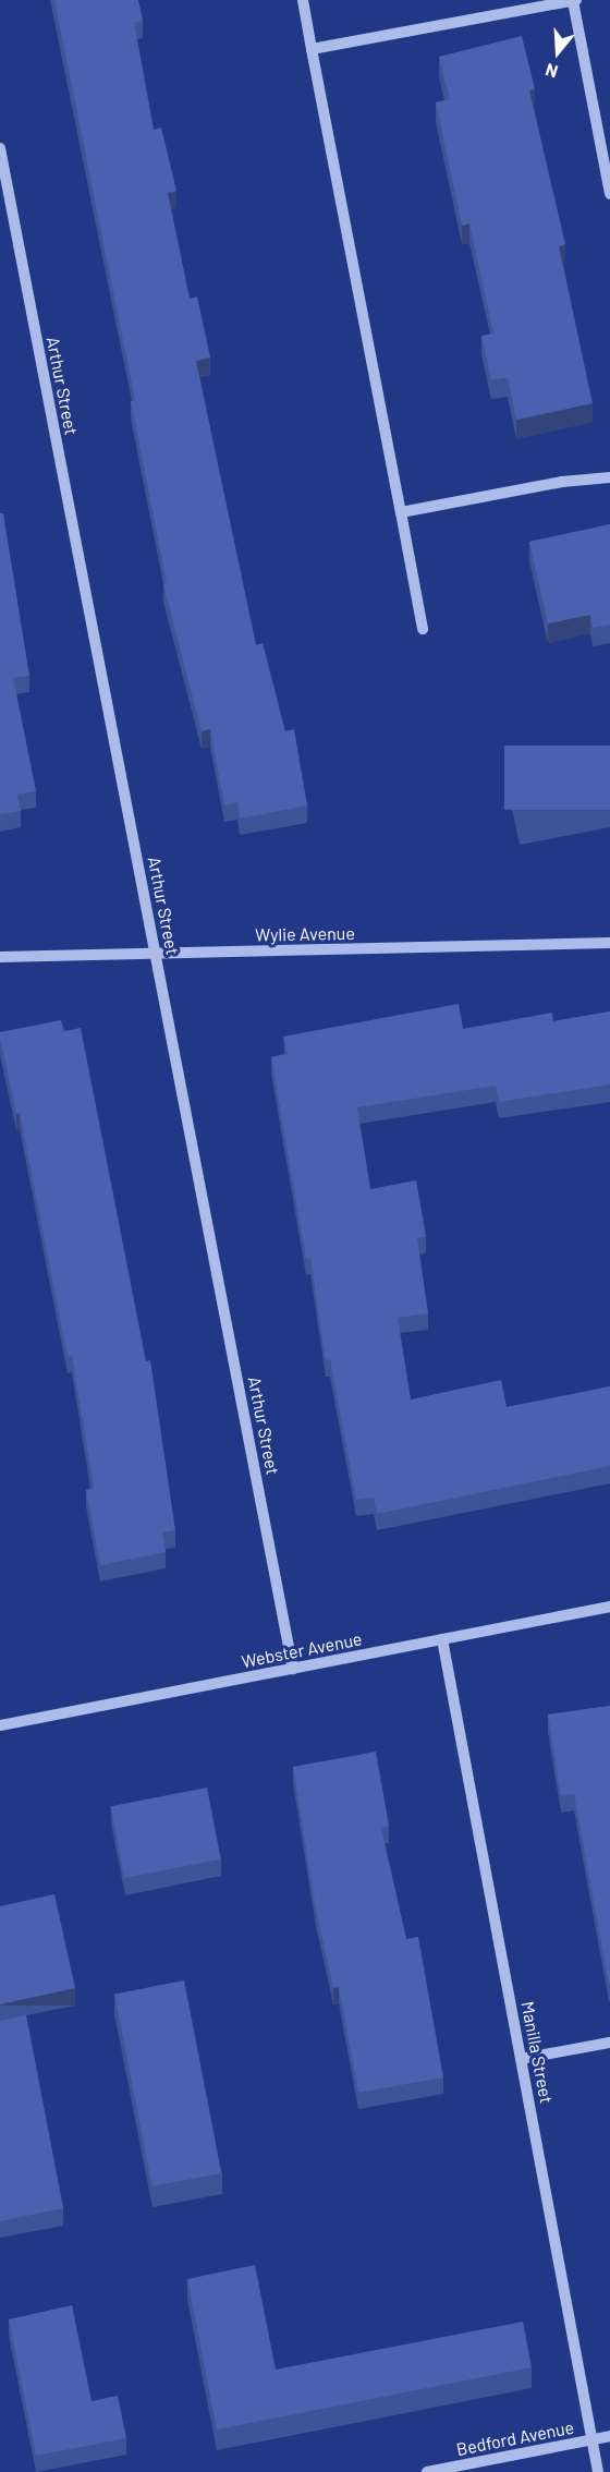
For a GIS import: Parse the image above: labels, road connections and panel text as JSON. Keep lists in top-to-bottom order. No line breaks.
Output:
{"streets":{"street":["Arthur Street","Wylie Avenue","Webster Avenue","Manilla Street","Bedford Avenue"]},"crossings":[["Arthur Street","Wylie Avenue"],["Arthur Street","Webster Avenue"],["Webster Avenue","Manilla Street"],["Manilla Street","Bedford Avenue"]],"north":"bottom"}
